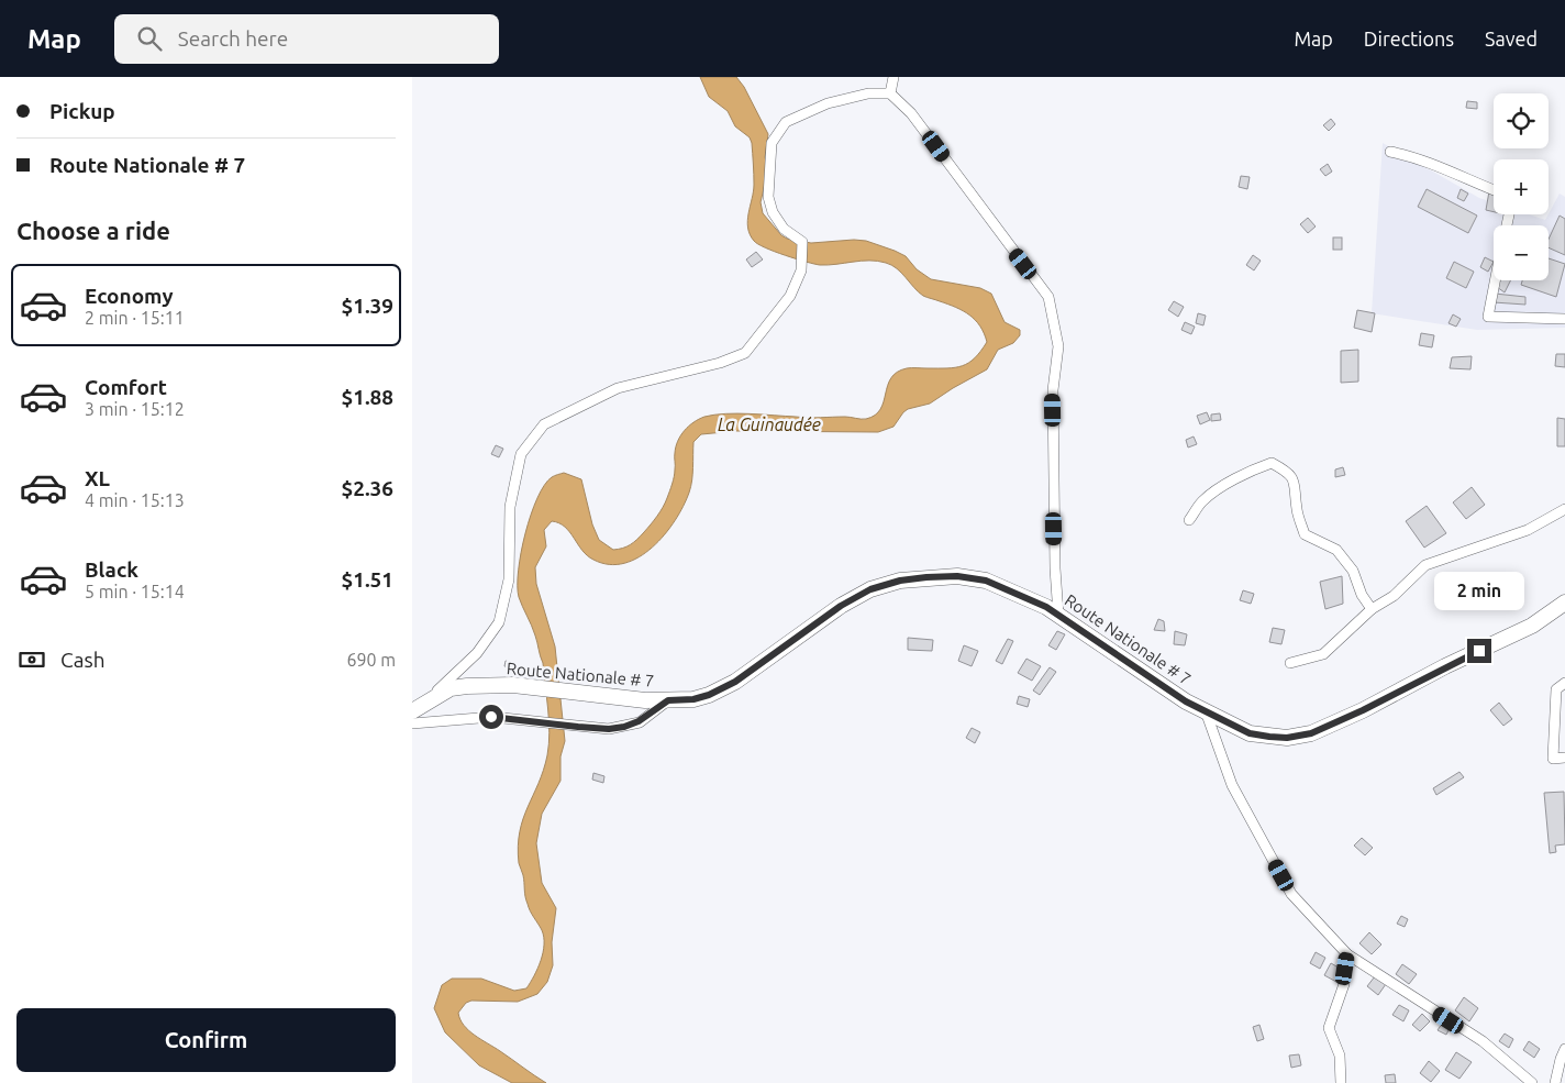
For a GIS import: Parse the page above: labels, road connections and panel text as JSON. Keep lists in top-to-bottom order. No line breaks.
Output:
{"streets":{"main road":["Route Nationale # 7"]},"water":["La Guinaudée"],"page":{"header":"Map","search":"Search here","nav":["Map","Directions","Saved"],"banner":["Pickup","Route Nationale # 7"],"map_buttons":["+","−"],"heading":"Choose a ride","list":[{"name":"Economy","note":"2 min · 15:11","value":"$1.39"},{"name":"Comfort","note":"3 min · 15:12","value":"$1.88"},{"name":"XL","note":"4 min · 15:13","value":"$2.36"},{"name":"Black","note":"5 min · 15:14","value":"$1.51"}],"bubble":"2 min","pay":["Cash","690 m"],"buttons":"Confirm"}}
